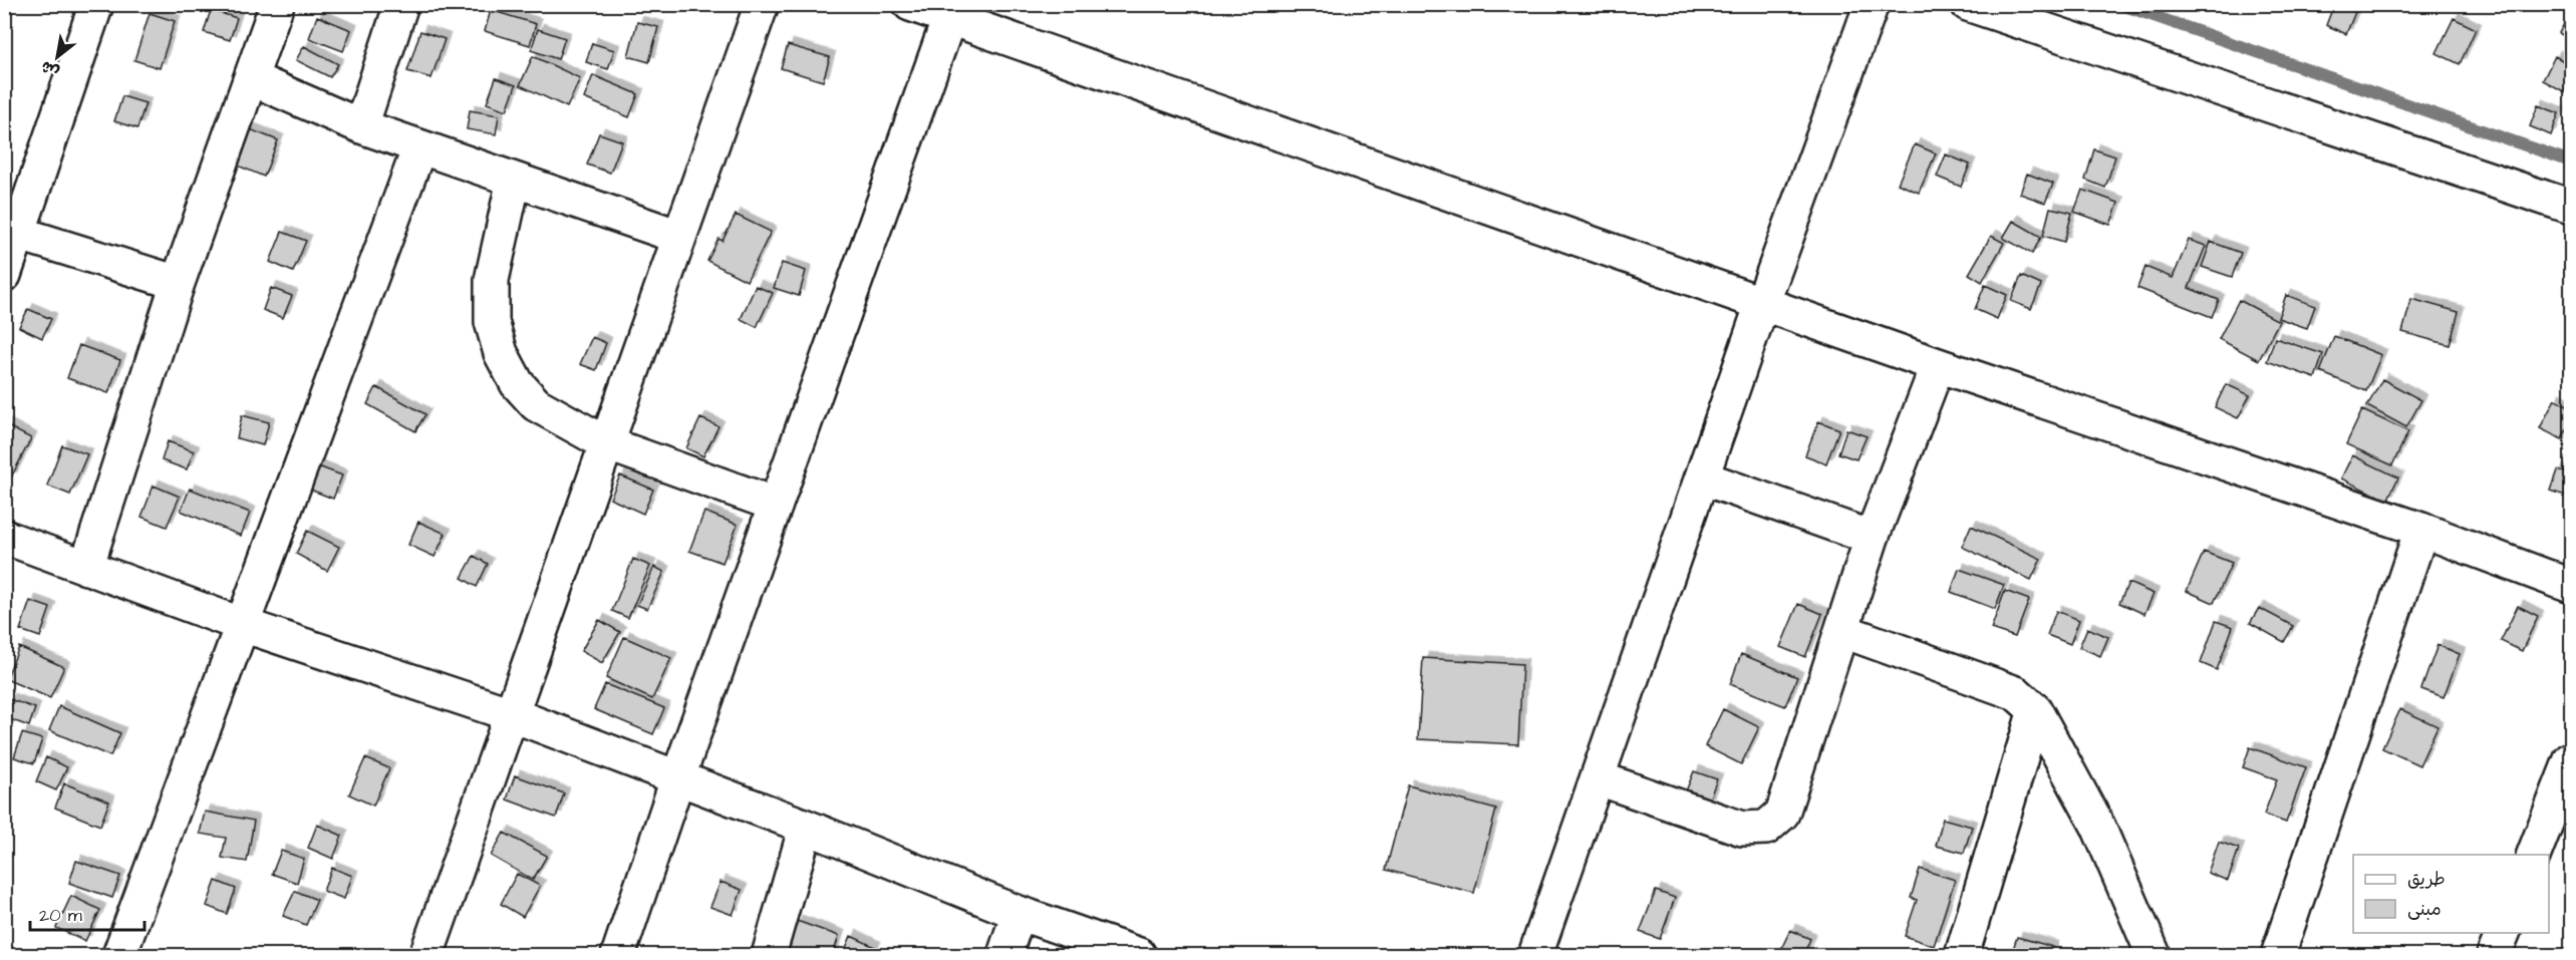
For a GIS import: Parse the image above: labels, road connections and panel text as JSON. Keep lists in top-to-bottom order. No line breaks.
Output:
{"legend":["طريق","مبنى"],"scale_bar":"20 m","north":"bottom left"}
